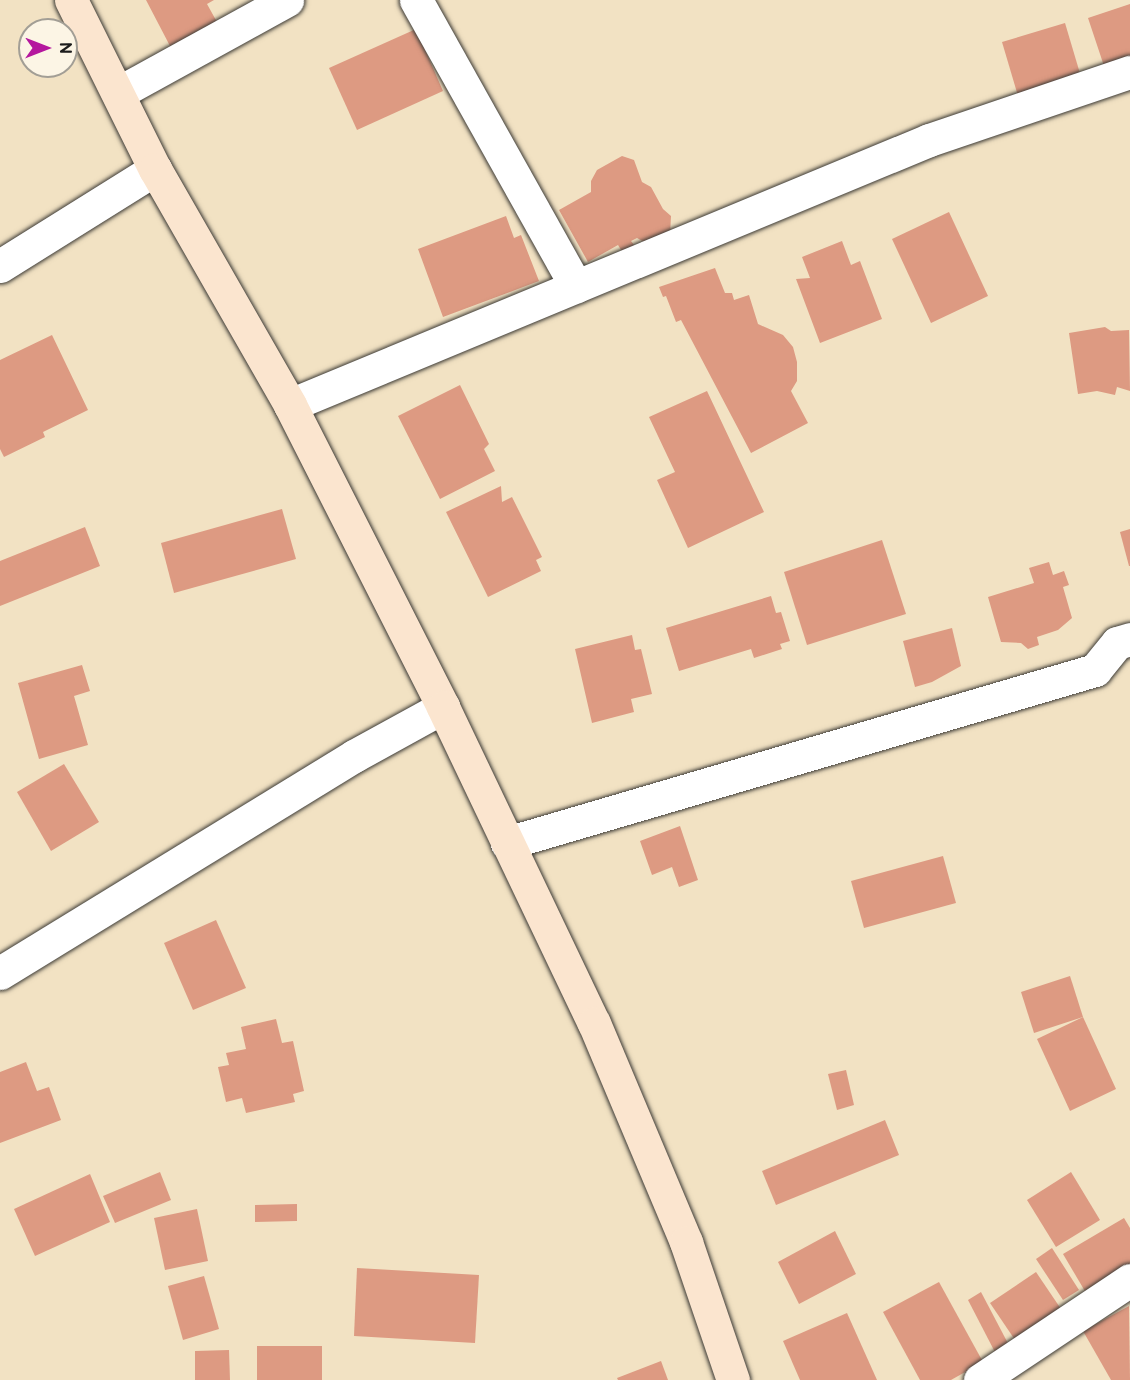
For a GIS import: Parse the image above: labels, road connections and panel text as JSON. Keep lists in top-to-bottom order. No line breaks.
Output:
{"north":"right"}
